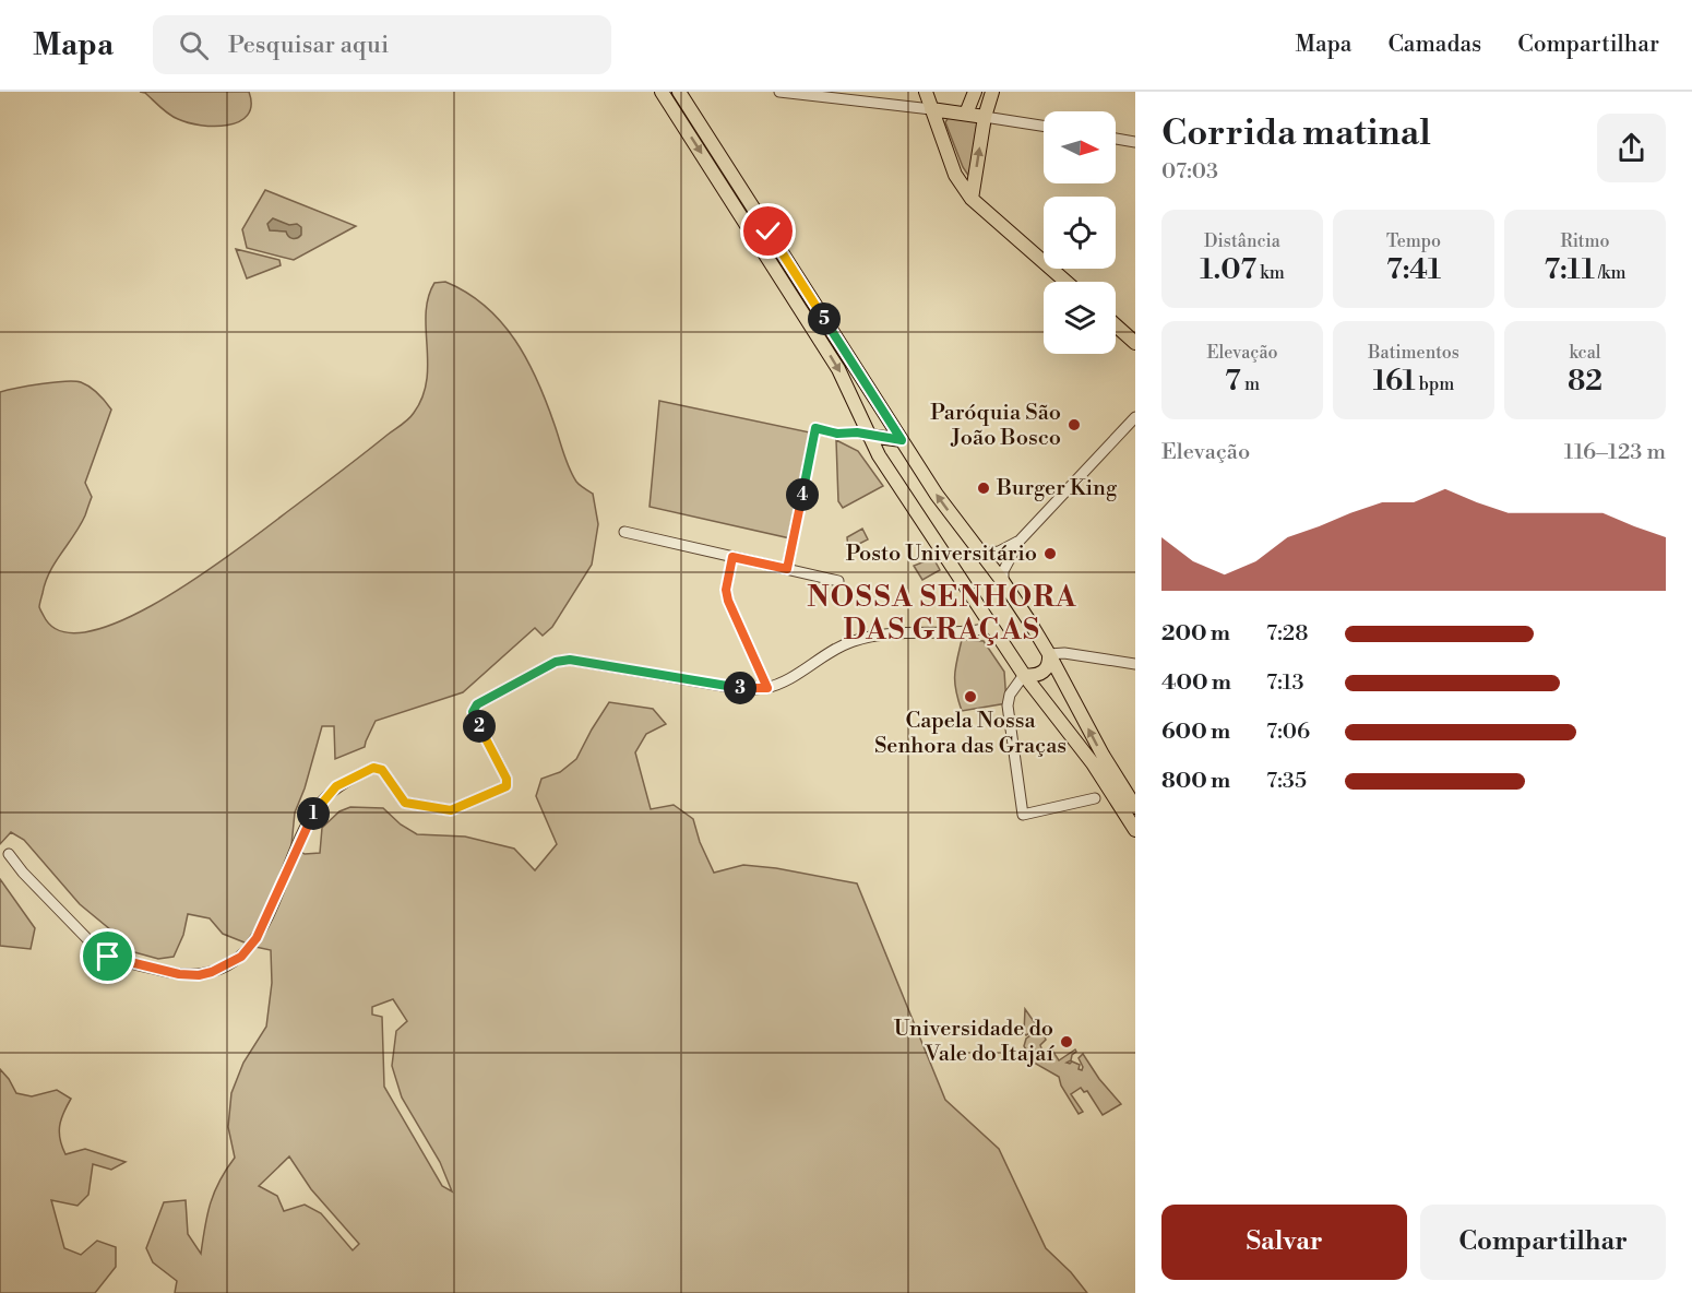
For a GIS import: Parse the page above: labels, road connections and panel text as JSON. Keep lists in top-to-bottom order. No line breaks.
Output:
{"districts":["NOSSA SENHORA DAS GRAÇAS"],"places":["Paróquia São João Bosco","Burger King","Posto Universitário","Capela Nossa Senhora das Graças","Universidade do Vale do Itajaí"],"north":"right","page":{"header":"Mapa","search":"Pesquisar aqui","nav":["Mapa","Camadas","Compartilhar"],"heading":["Corrida matinal","07:03"],"stats":[["Distância","1.07 km"],["Tempo","7:41"],["Ritmo","7:11 /km"],["Elevação","7 m"],["Batimentos","161 bpm"],["kcal","82"]],"pins":["5","4","3","2","1"],"chart":["Elevação","116–123 m"],"list":[{"name":"200 m","note":"7:28"},{"name":"400 m","note":"7:13"},{"name":"600 m","note":"7:06"},{"name":"800 m","note":"7:35"}],"buttons":["Salvar","Compartilhar"]}}
